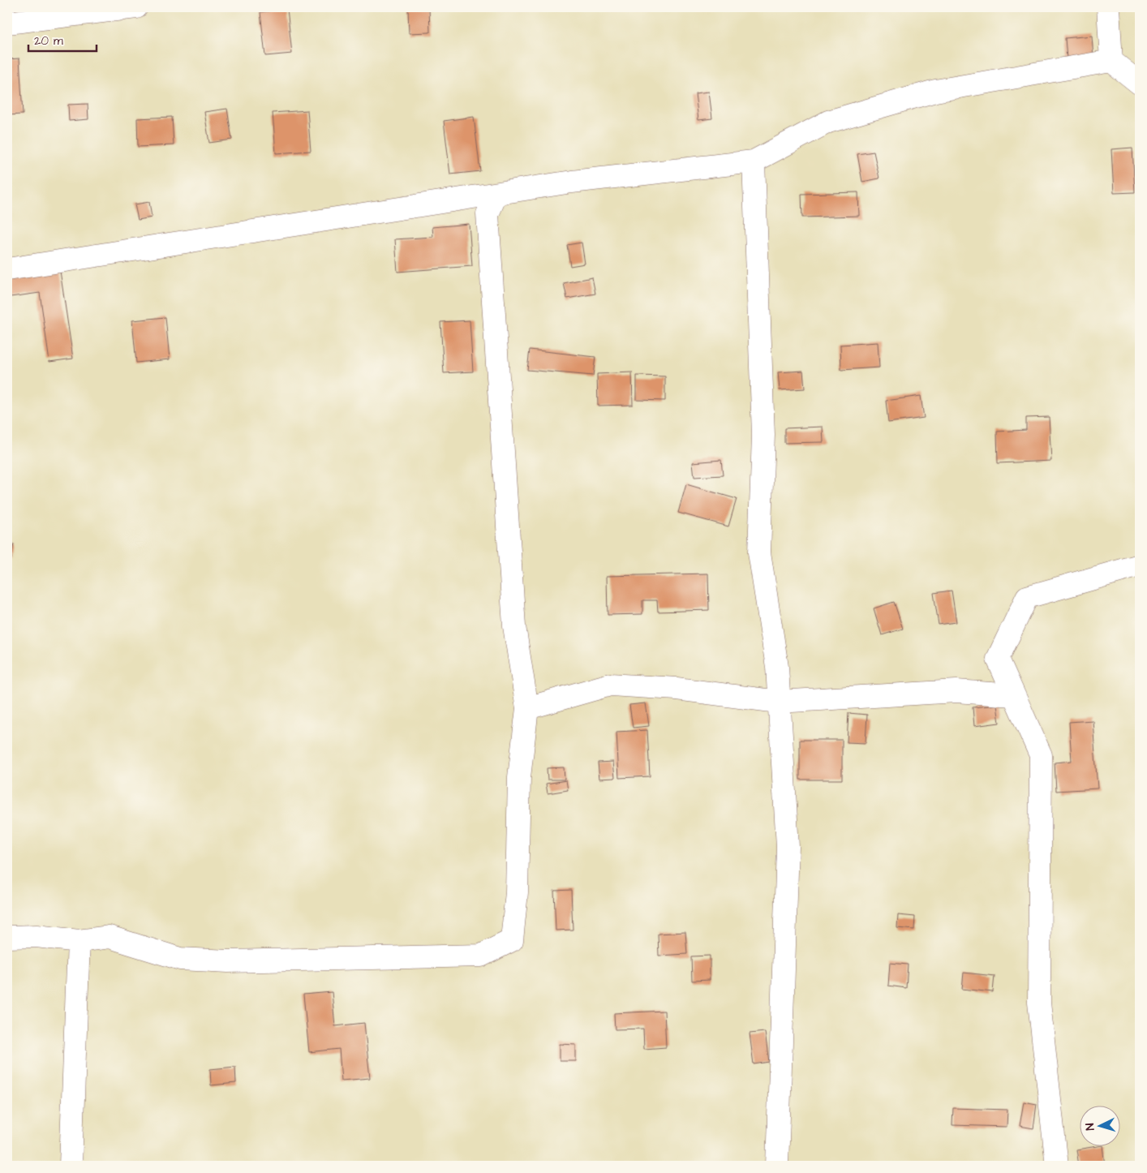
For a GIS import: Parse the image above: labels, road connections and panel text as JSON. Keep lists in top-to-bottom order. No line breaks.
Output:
{"scale_bar":"20 m","north":"left"}
